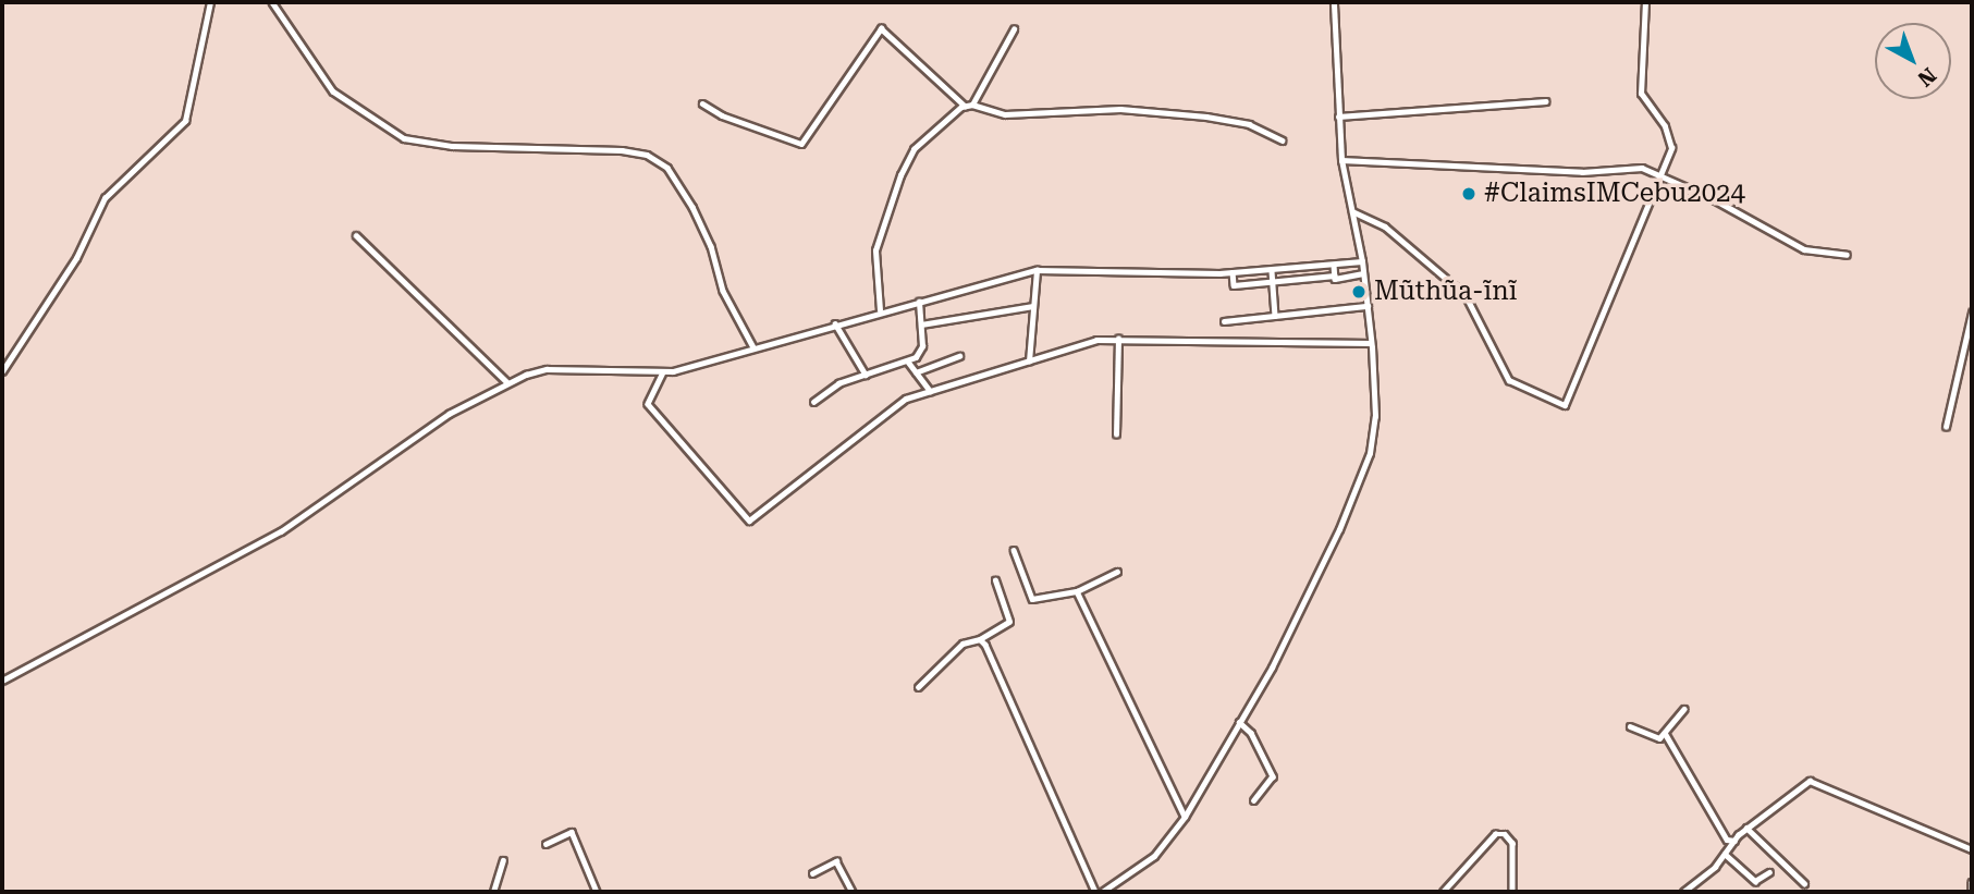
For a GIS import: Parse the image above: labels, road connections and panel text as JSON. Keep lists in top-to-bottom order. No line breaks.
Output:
{"places":["#ClaimsIMCebu2024","Mũthũa-ĩnĩ"],"north":"bottom right"}
